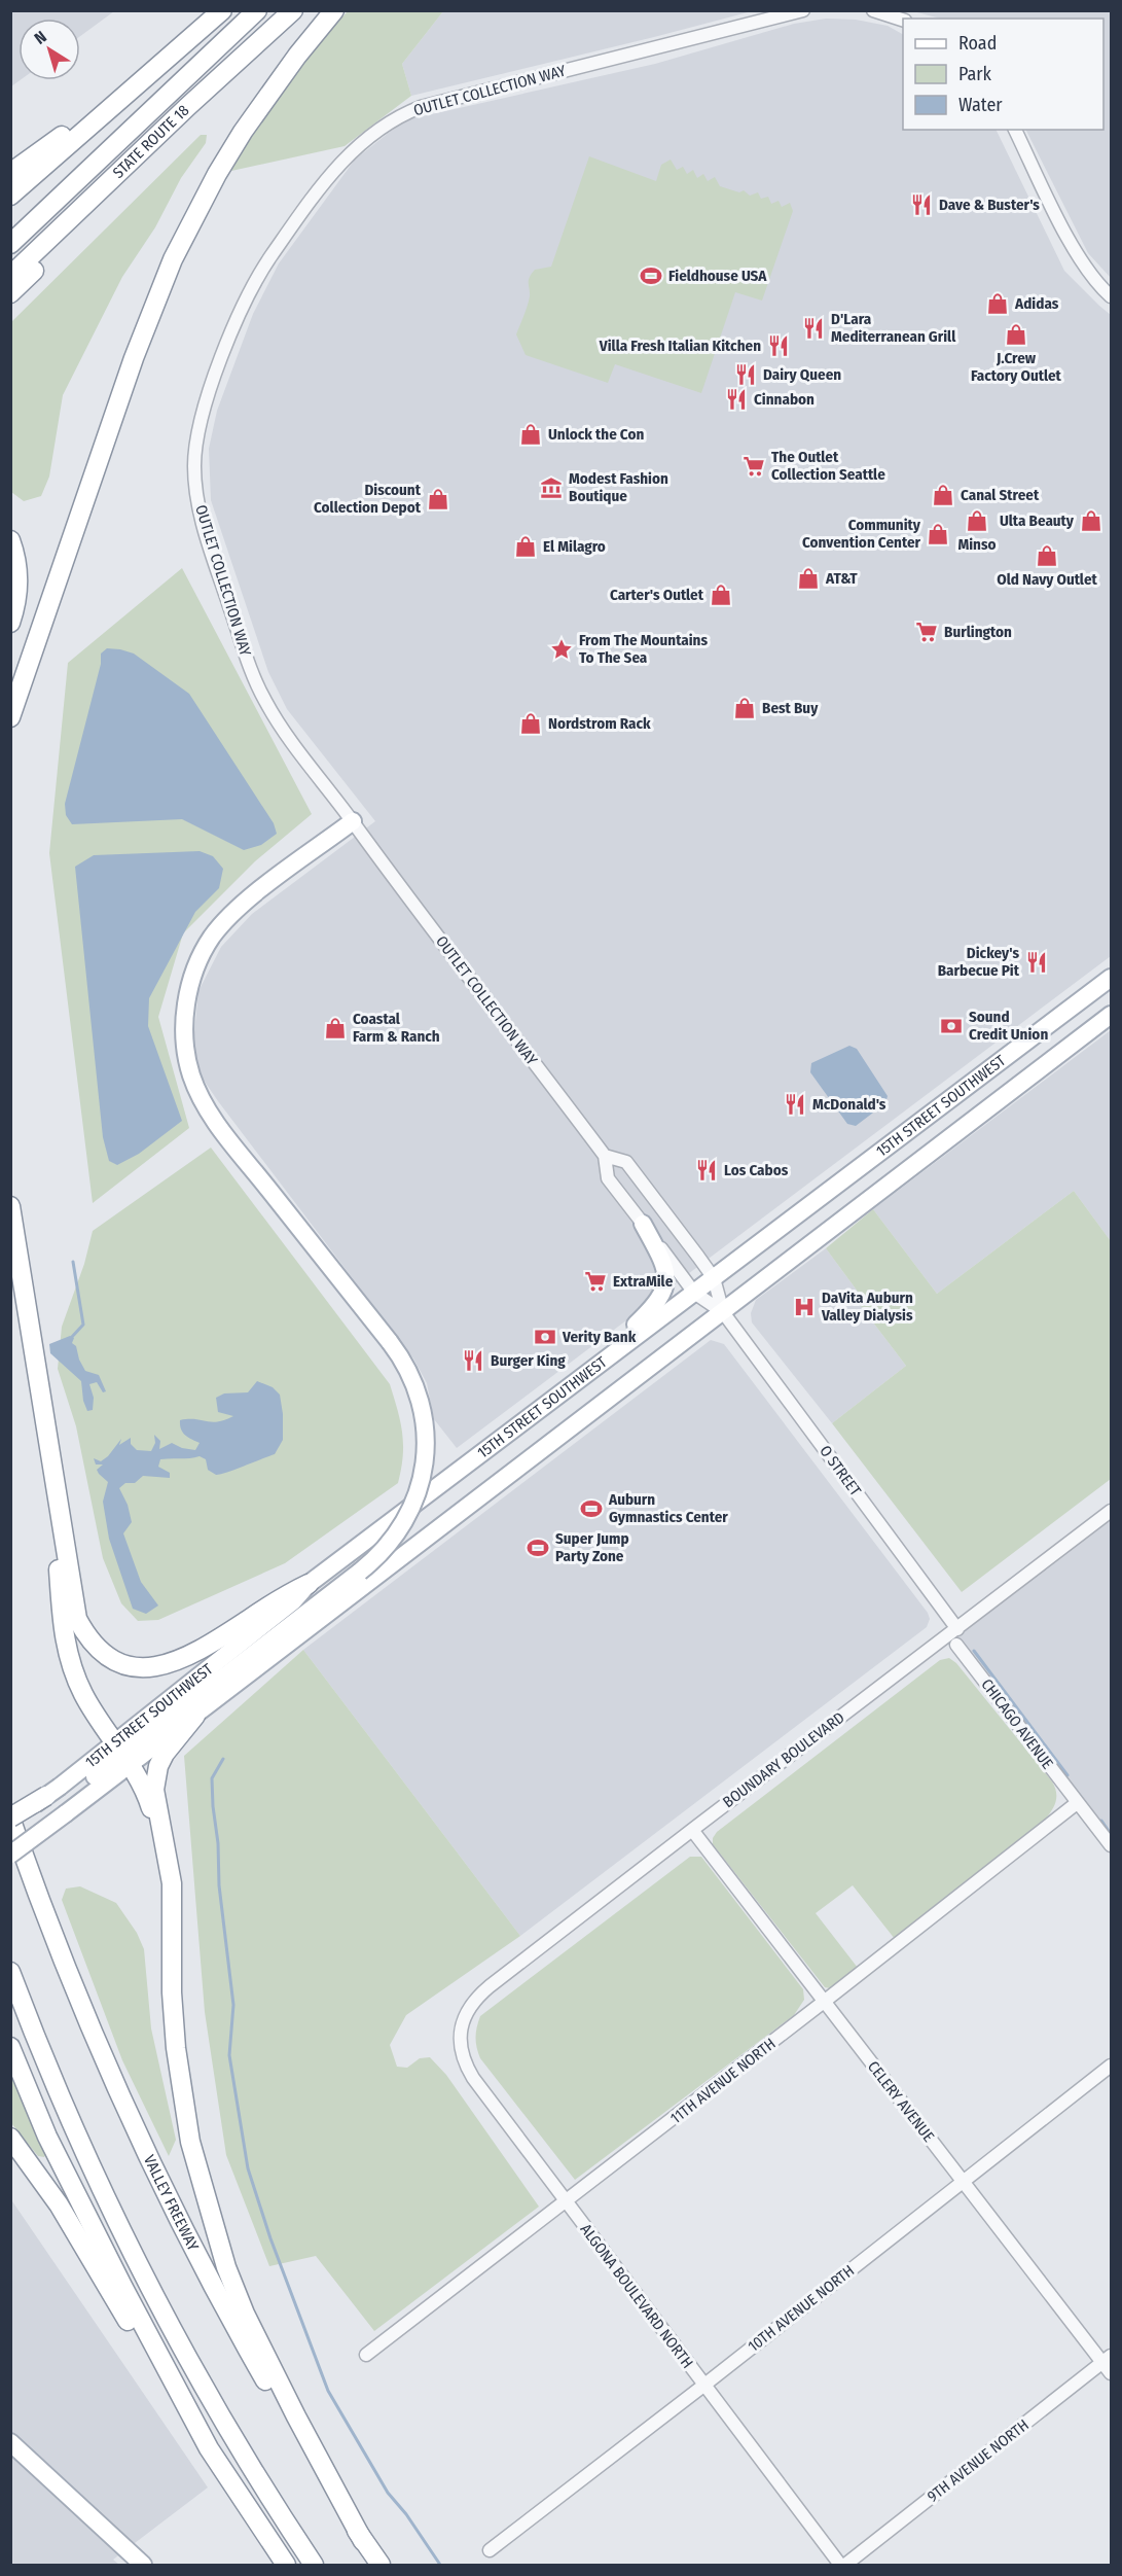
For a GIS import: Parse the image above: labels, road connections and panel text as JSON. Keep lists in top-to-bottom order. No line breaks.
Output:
{"streets":{"highway":["STATE ROUTE 18","VALLEY FREEWAY"],"main road":["15TH STREET SOUTHWEST"],"street":["OUTLET COLLECTION WAY","O STREET","CHICAGO AVENUE","BOUNDARY BOULEVARD","11TH AVENUE NORTH","CELERY AVENUE","ALGONA BOULEVARD NORTH","10TH AVENUE NORTH","9TH AVENUE NORTH"]},"crossings":[["OUTLET COLLECTION WAY","15TH STREET SOUTHWEST"],["OUTLET COLLECTION WAY","O STREET"],["15TH STREET SOUTHWEST","O STREET"],["O STREET","BOUNDARY BOULEVARD"],["CHICAGO AVENUE","11TH AVENUE NORTH"],["BOUNDARY BOULEVARD","CELERY AVENUE"],["BOUNDARY BOULEVARD","ALGONA BOULEVARD NORTH"],["11TH AVENUE NORTH","CELERY AVENUE"],["11TH AVENUE NORTH","ALGONA BOULEVARD NORTH"],["CELERY AVENUE","10TH AVENUE NORTH"],["CELERY AVENUE","9TH AVENUE NORTH"],["ALGONA BOULEVARD NORTH","10TH AVENUE NORTH"]],"places":{"restaurant":["Dave & Buster's","D'Lara Mediterranean Grill","Villa Fresh Italian Kitchen","Dairy Queen","Cinnabon","Dickey's Barbecue Pit","McDonald's","Los Cabos","Burger King"],"sports":["Fieldhouse USA","Auburn Gymnastics Center","Super Jump Party Zone"],"shop":["Adidas","J.Crew Factory Outlet","Unlock the Con","Canal Street","Discount Collection Depot","Minso","Ulta Beauty","Community Convention Center","El Milagro","Old Navy Outlet","AT&T","Carter's Outlet","Best Buy","Nordstrom Rack","Coastal Farm & Ranch"],"supermarket":["The Outlet Collection Seattle","Burlington","ExtraMile"],"museum":["Modest Fashion Boutique"],"place":["From The Mountains To The Sea"],"bank":["Sound Credit Union","Verity Bank"],"hospital":["DaVita Auburn Valley Dialysis"]},"legend":["Road","Park","Water"],"north":"top left"}
